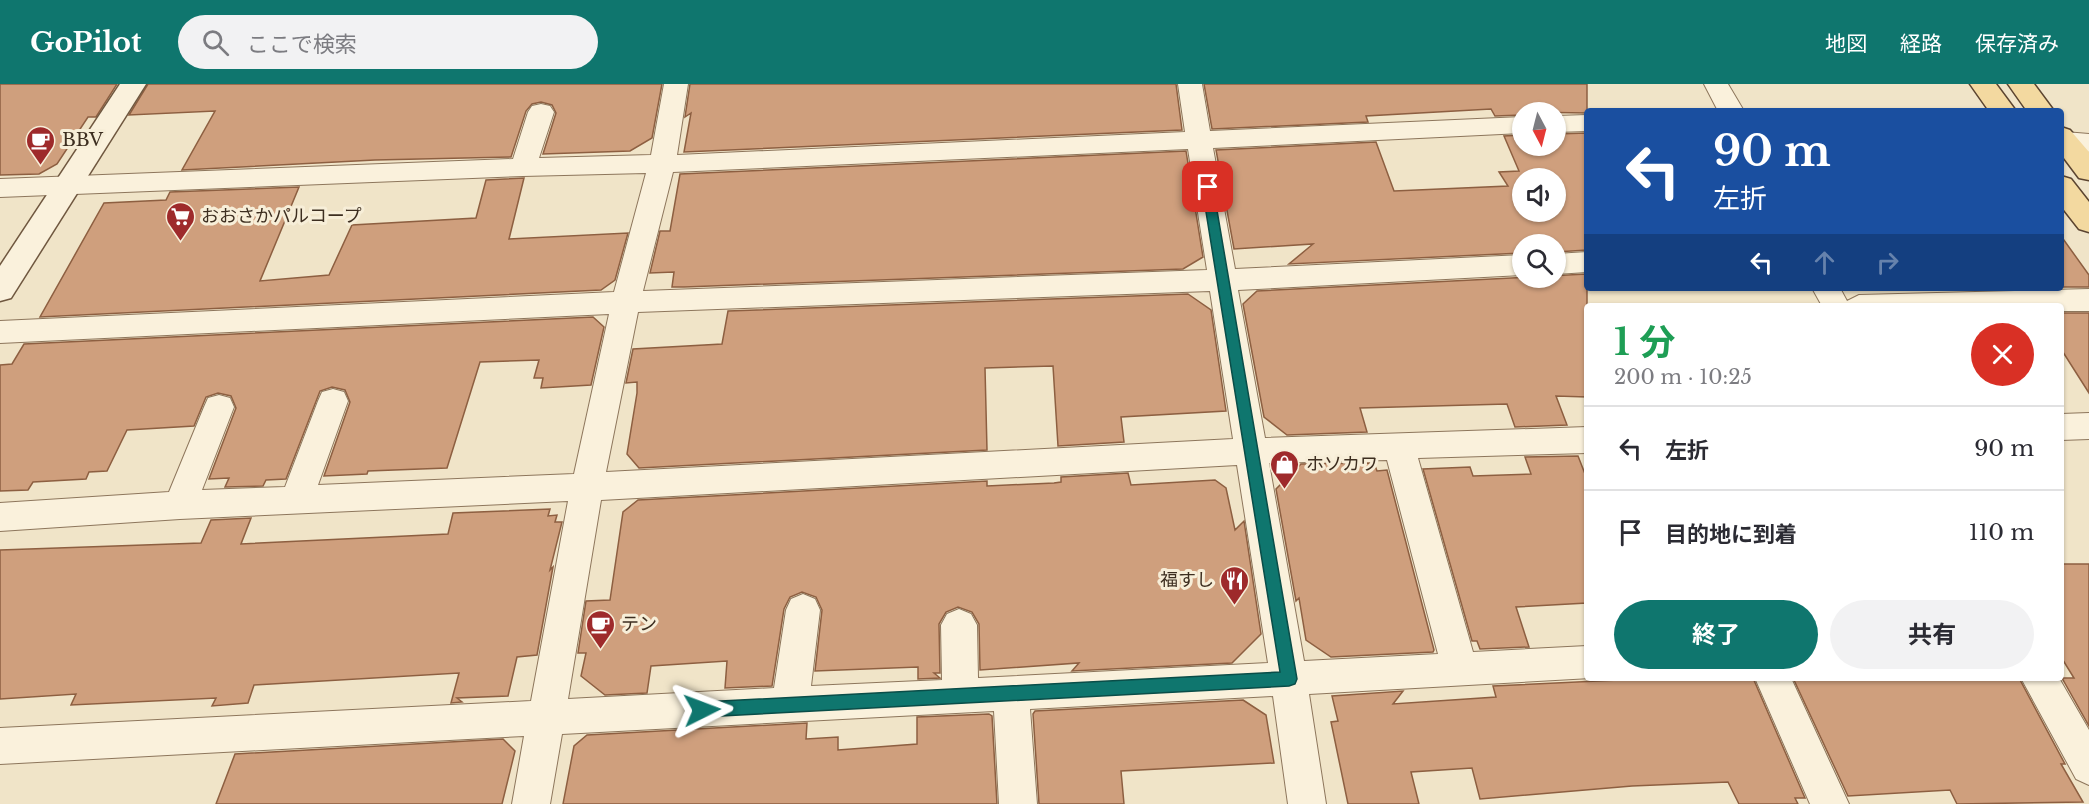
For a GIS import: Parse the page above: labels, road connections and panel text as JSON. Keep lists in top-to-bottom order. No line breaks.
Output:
{"places":{"cafe":["BBV","テン"],"supermarket":["おおさかパルコープ"],"shop":["ホソカワ"],"restaurant":["福すし"]},"north":"bottom","page":{"header":"GoPilot","search":"ここで検索","nav":["地図","経路","保存済み"],"turn":["90 m","左折"],"heading":["1 分","200 m · 10:25"],"list":[{"name":"左折","value":"90 m"},{"name":"目的地に到着","value":"110 m"}],"buttons":["終了","共有"]}}
